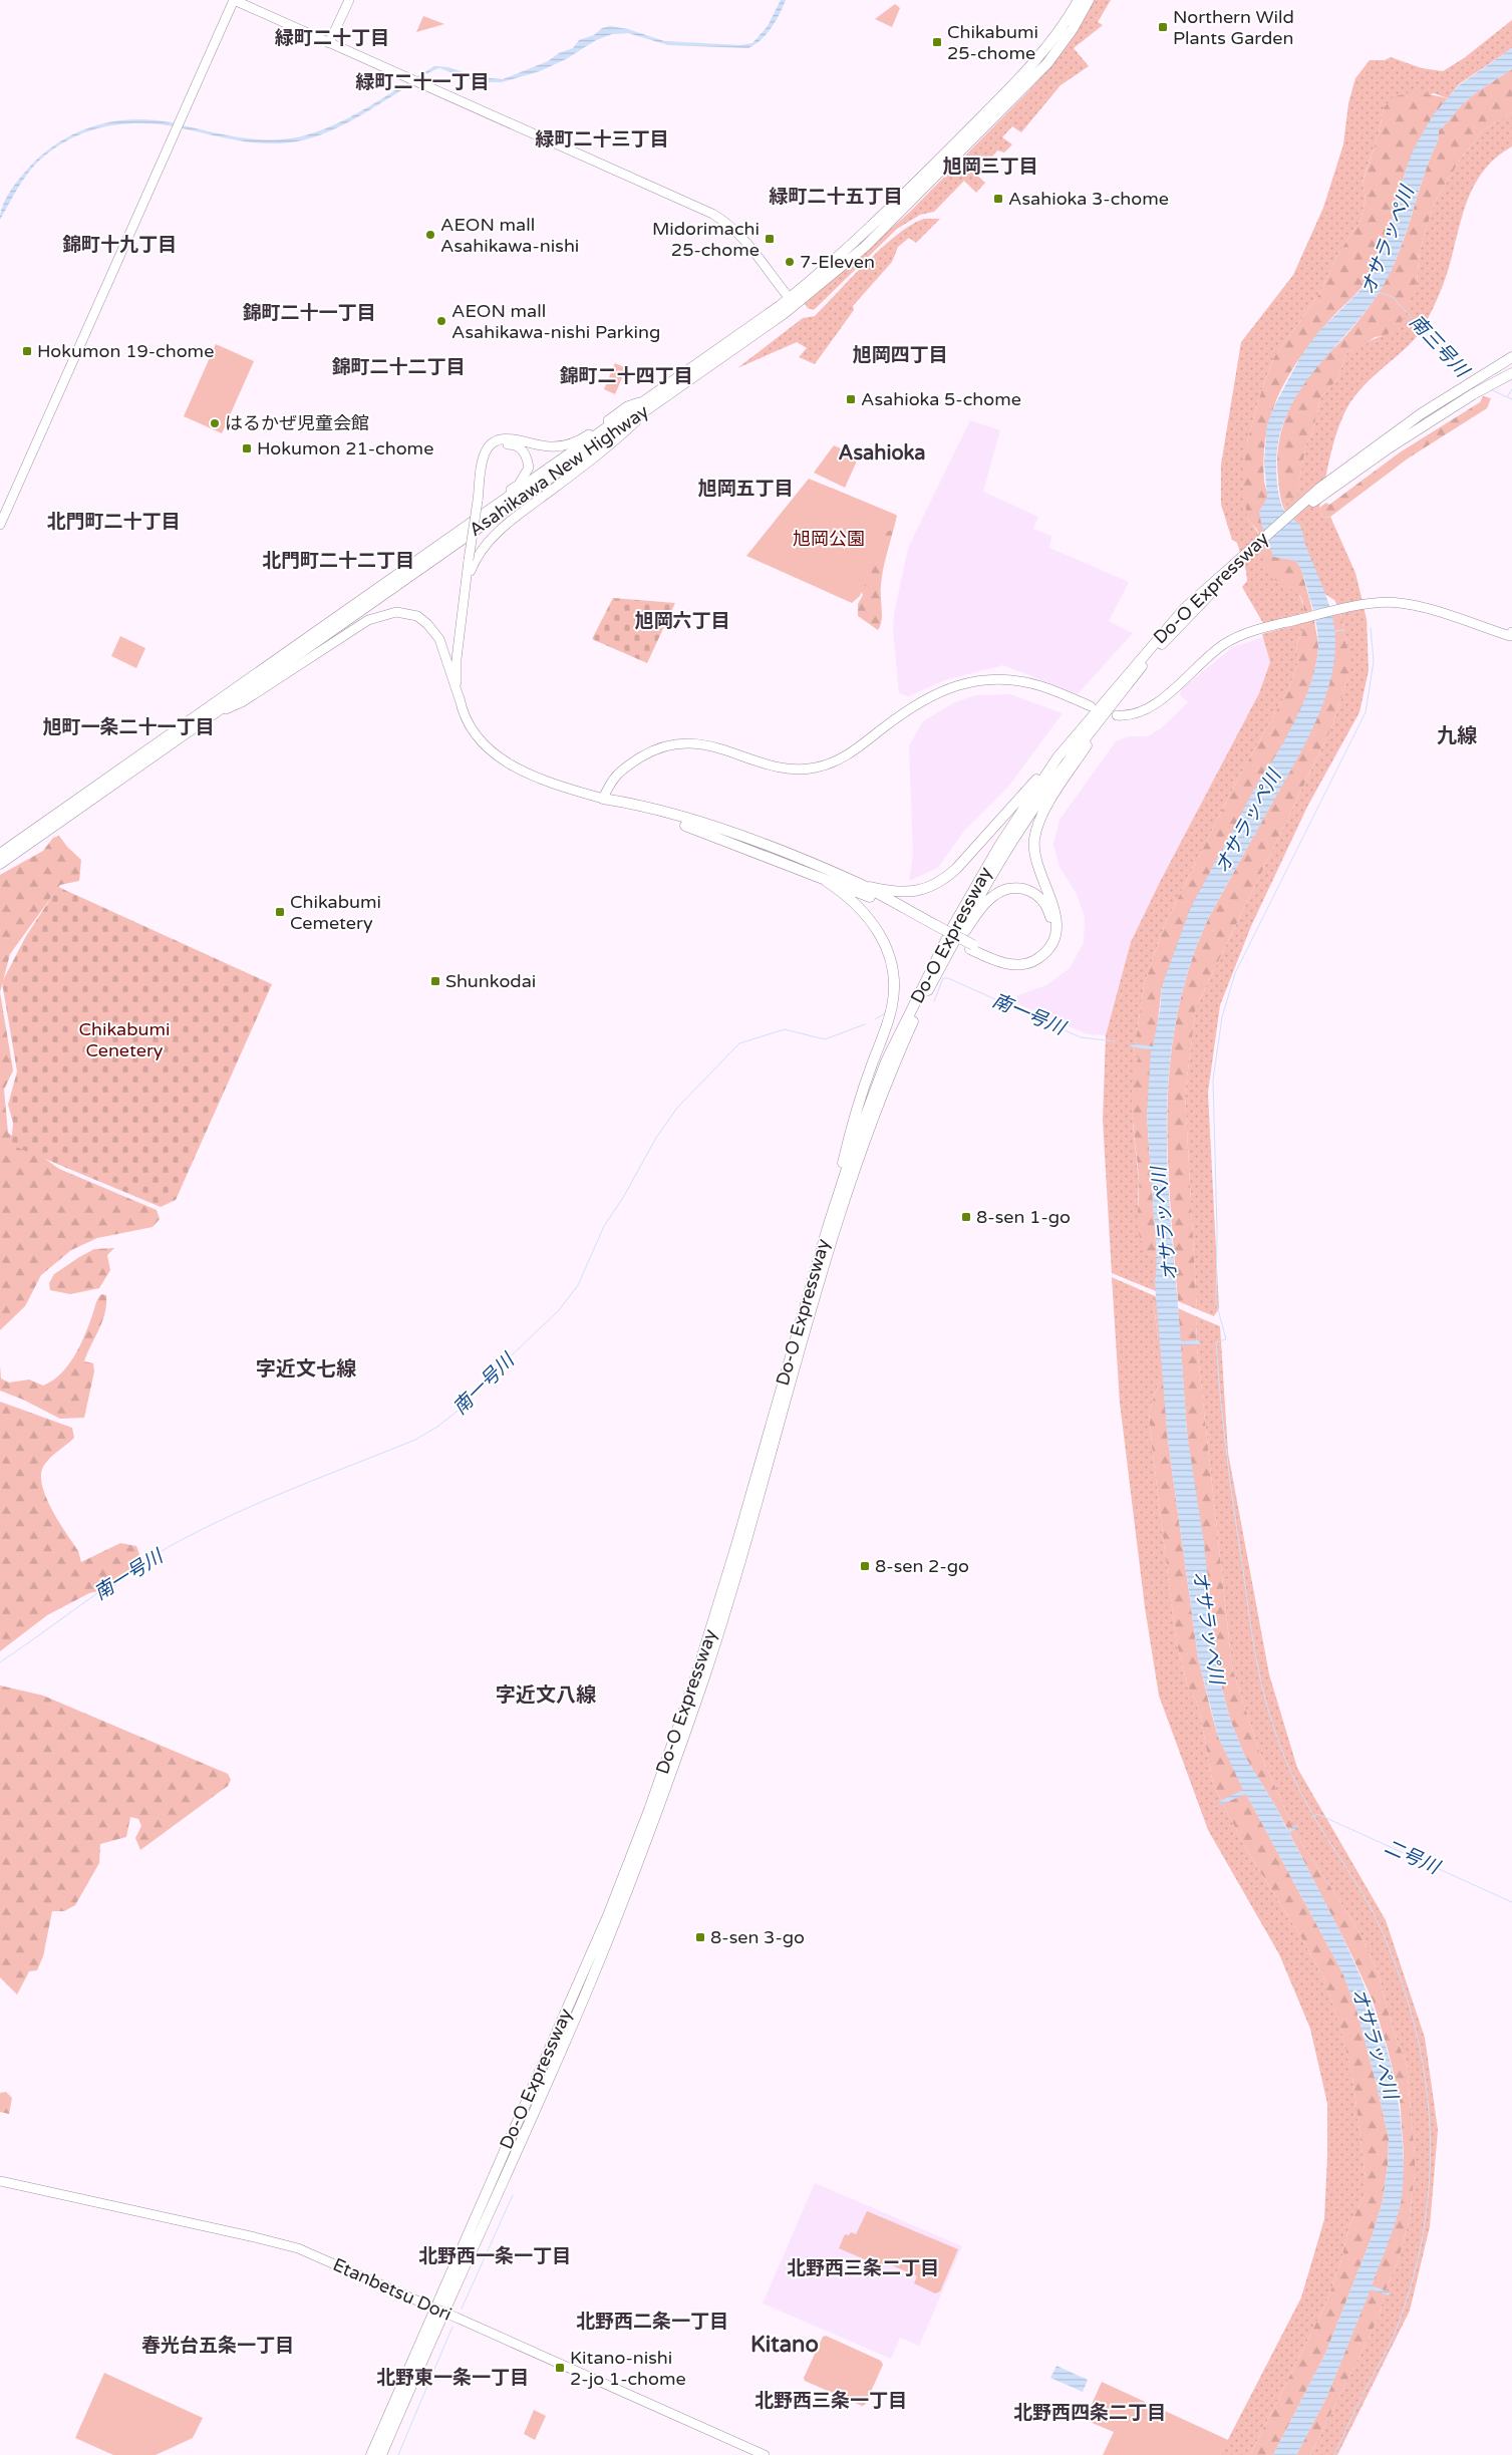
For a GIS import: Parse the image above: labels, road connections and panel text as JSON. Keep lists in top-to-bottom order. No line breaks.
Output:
{"streets":{"highway":["Asahikawa New Highway","Do-O Expressway"],"main road":["Etanbetsu Dori"]},"districts":["緑町二十丁目","緑町二十一丁目","緑町二十三丁目","旭岡三丁目","緑町二十五丁目","錦町十九丁目","錦町二十一丁目","旭岡四丁目","錦町二十二丁目","錦町二十四丁目","Asahioka","旭岡五丁目","北門町二十丁目","北門町二十二丁目","旭岡六丁目","旭町一条二十一丁目","九線","字近文七線","字近文八線","北野西一条一丁目","北野西三条二丁目","北野西二条一丁目","Kitano","春光台五条一丁目","北野東一条一丁目","北野西三条一丁目","北野西四条二丁目"],"water":["オサラッペ川","南三号川","南一号川","二号川"],"parks":["旭岡公園","Chikabumi Cenetery"],"places":{"transit":["Northern Wild Plants Garden","Chikabumi 25-chome","Asahioka 3-chome","Midorimachi 25-chome","Hokumon 19-chome","Asahioka 5-chome","Hokumon 21-chome","Chikabumi Cemetery","Shunkodai","8-sen 1-go","8-sen 2-go","8-sen 3-go","Kitano-nishi 2-jo 1-chome"],"other":["AEON mall Asahikawa-nishi","7-Eleven","AEON mall Asahikawa-nishi Parking","はるかぜ児童会館"]}}
